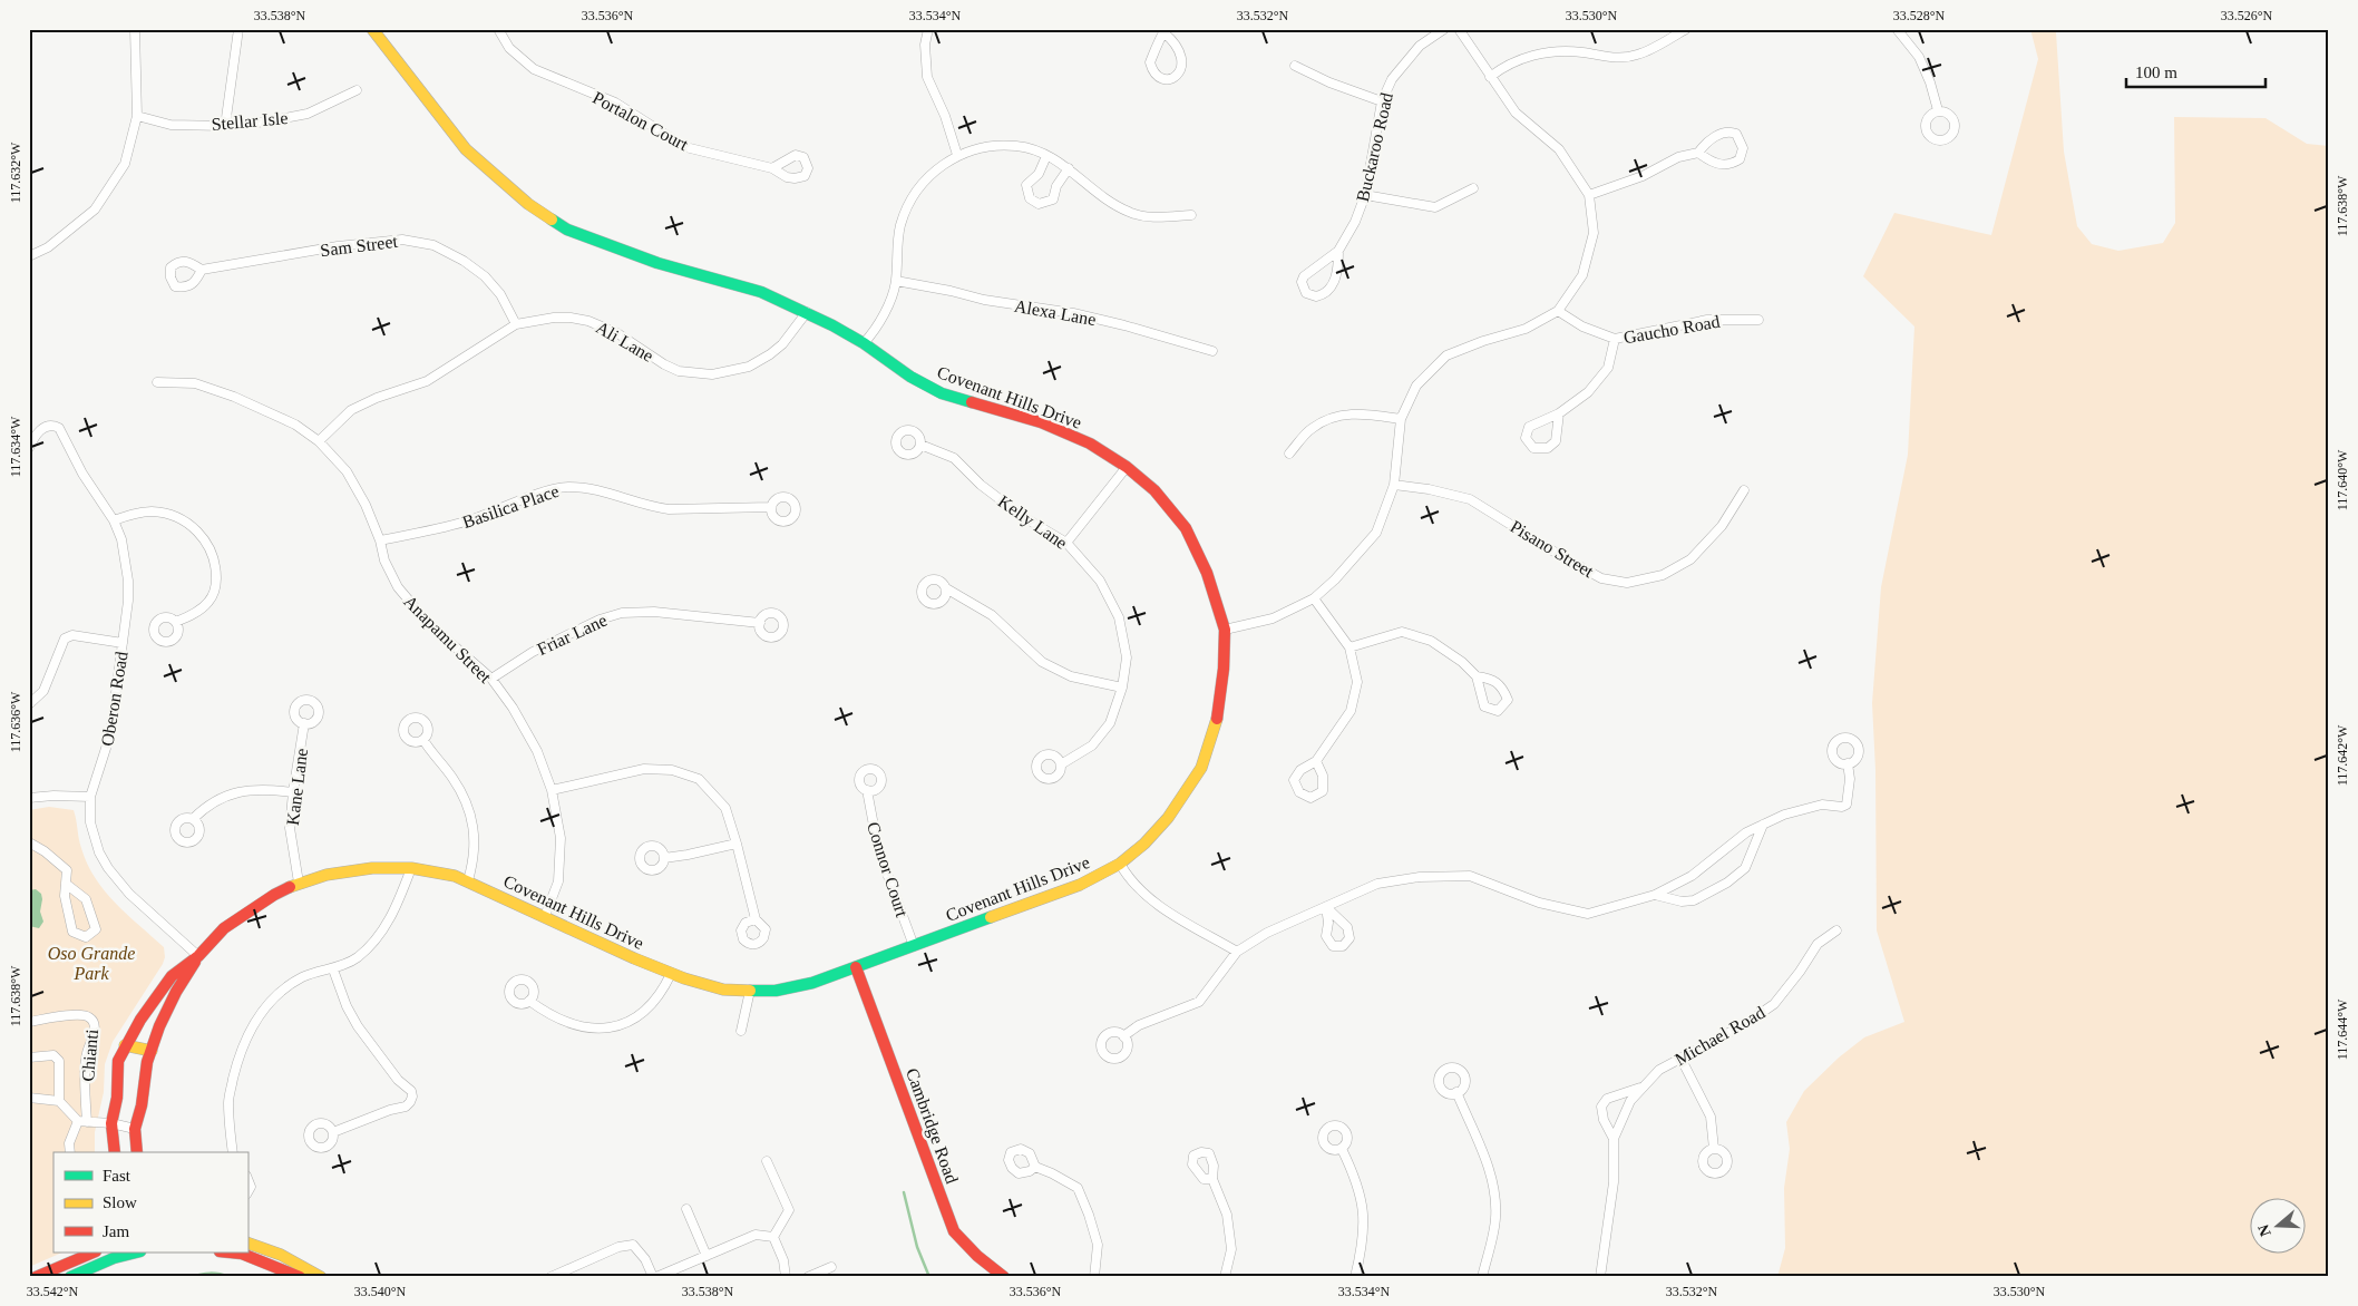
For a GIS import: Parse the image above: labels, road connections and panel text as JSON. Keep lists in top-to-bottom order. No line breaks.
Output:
{"streets":{"street":["Stellar Isle","Portalon Court","Buckaroo Road","Sam Street","Alexa Lane","Gaucho Road","Ali Lane","Covenant Hills Drive","Basilica Place","Kelly Lane","Pisano Street","Friar Lane","Anapamu Street","Oberon Road","Kane Lane","Connor Court","Michael Road","Chianti","Cambridge Road"]},"crossings":[["Sam Street","Ali Lane"],["Ali Lane","Covenant Hills Drive"],["Ali Lane","Anapamu Street"],["Covenant Hills Drive","Anapamu Street"],["Covenant Hills Drive","Oberon Road"],["Covenant Hills Drive","Kane Lane"],["Covenant Hills Drive","Connor Court"],["Covenant Hills Drive","Cambridge Road"],["Basilica Place","Anapamu Street"],["Friar Lane","Anapamu Street"]],"parks":["Oso Grande Park"],"legend":["Fast","Slow","Jam"],"scale_bar":"100 m","north":"left","coordinates":["33.538°N","33.536°N","33.534°N","33.532°N","33.530°N","33.528°N","33.526°N","117.632°W","117.638°W","117.634°W","117.640°W","117.636°W","117.642°W","117.644°W","33.542°N","33.540°N"]}
